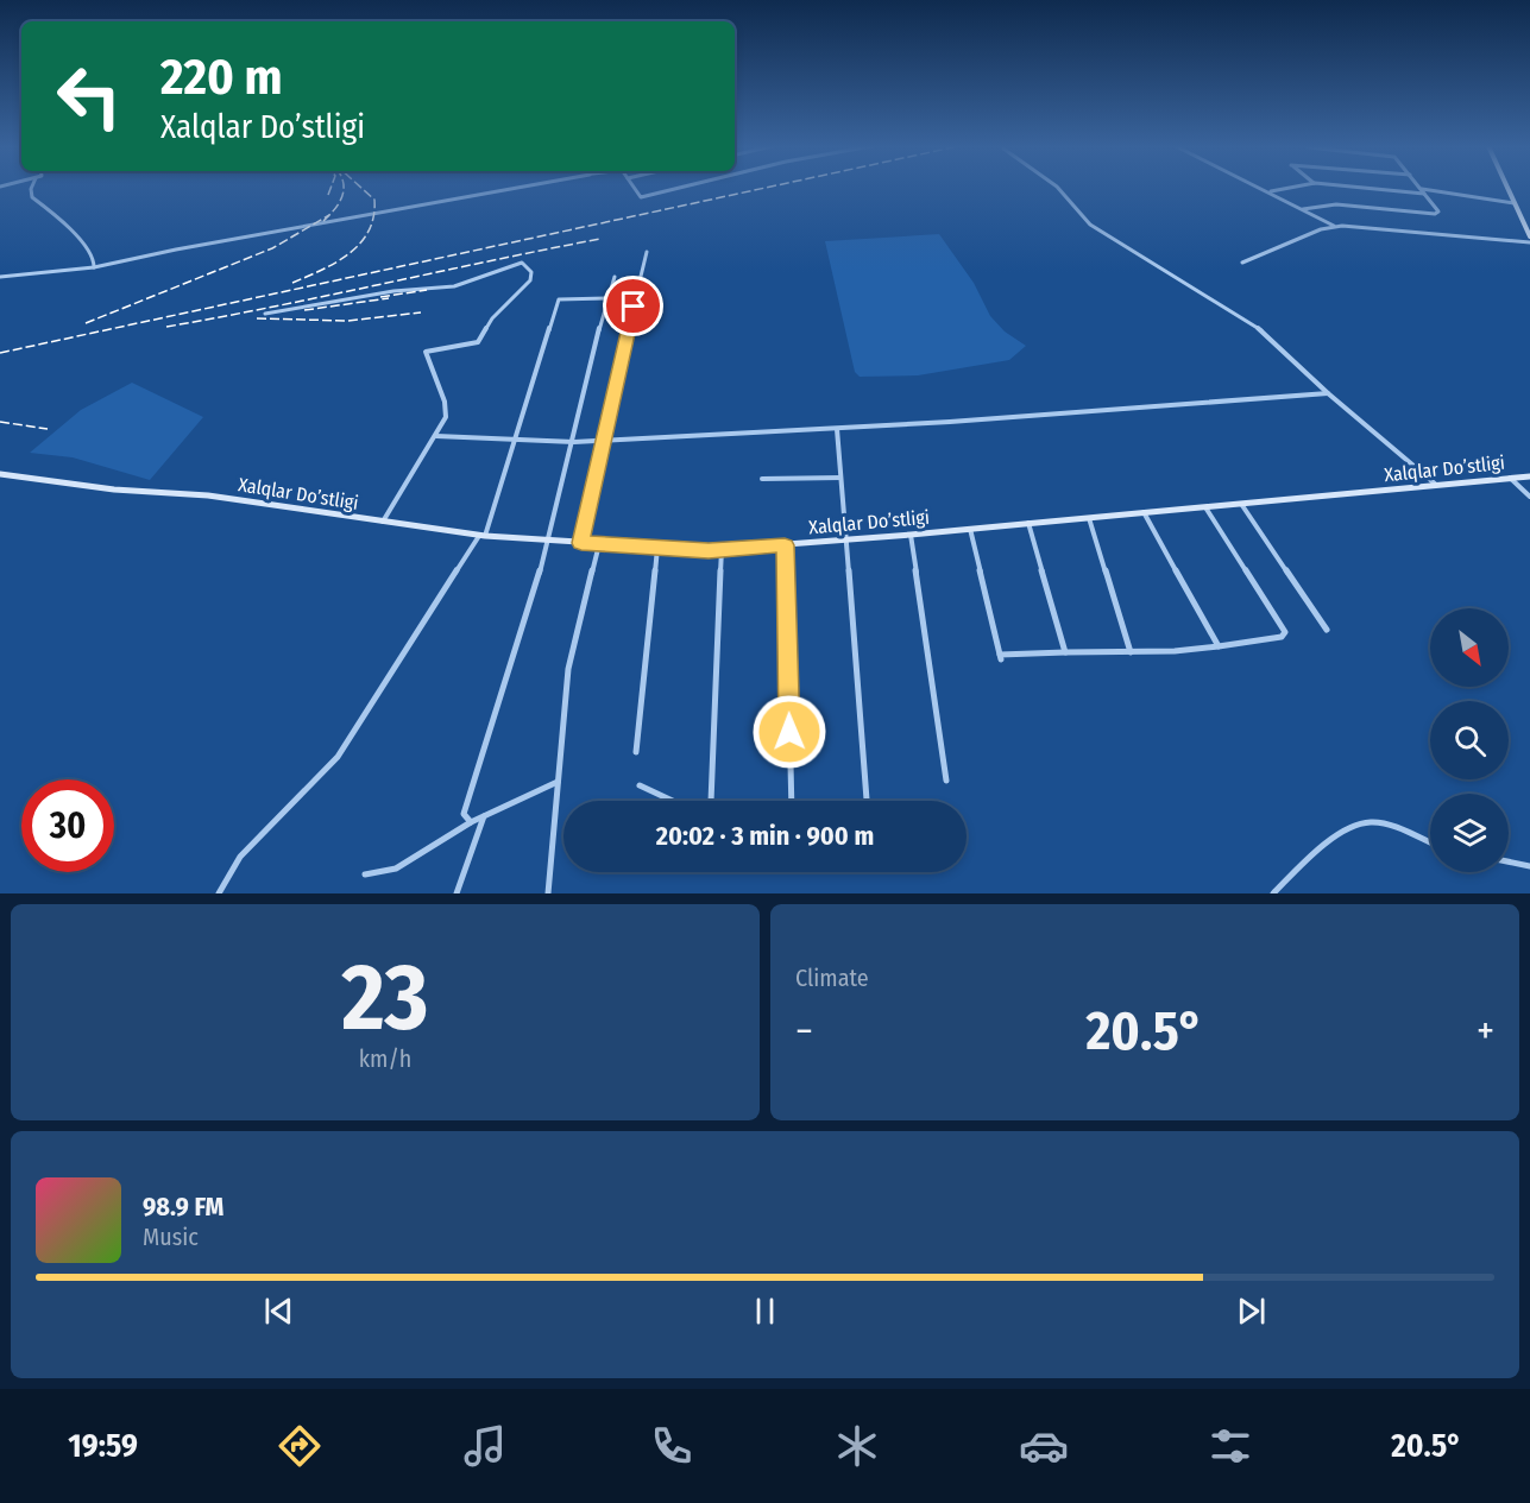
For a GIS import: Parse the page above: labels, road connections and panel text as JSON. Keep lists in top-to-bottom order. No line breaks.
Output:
{"streets":{"main road":["Xalqlar Do’stligi"]},"north":"bottom right","page":{"turn":["220 m","Xalqlar Do’stligi"],"limit":"30","trip":"20:02 · 3 min · 900 m","tile":[["23","km/h"],"Climate"],"heat":["−","20.5°","+"],"song":["98.9 FM","Music"],"tabs":["19:59","20.5°"]}}
